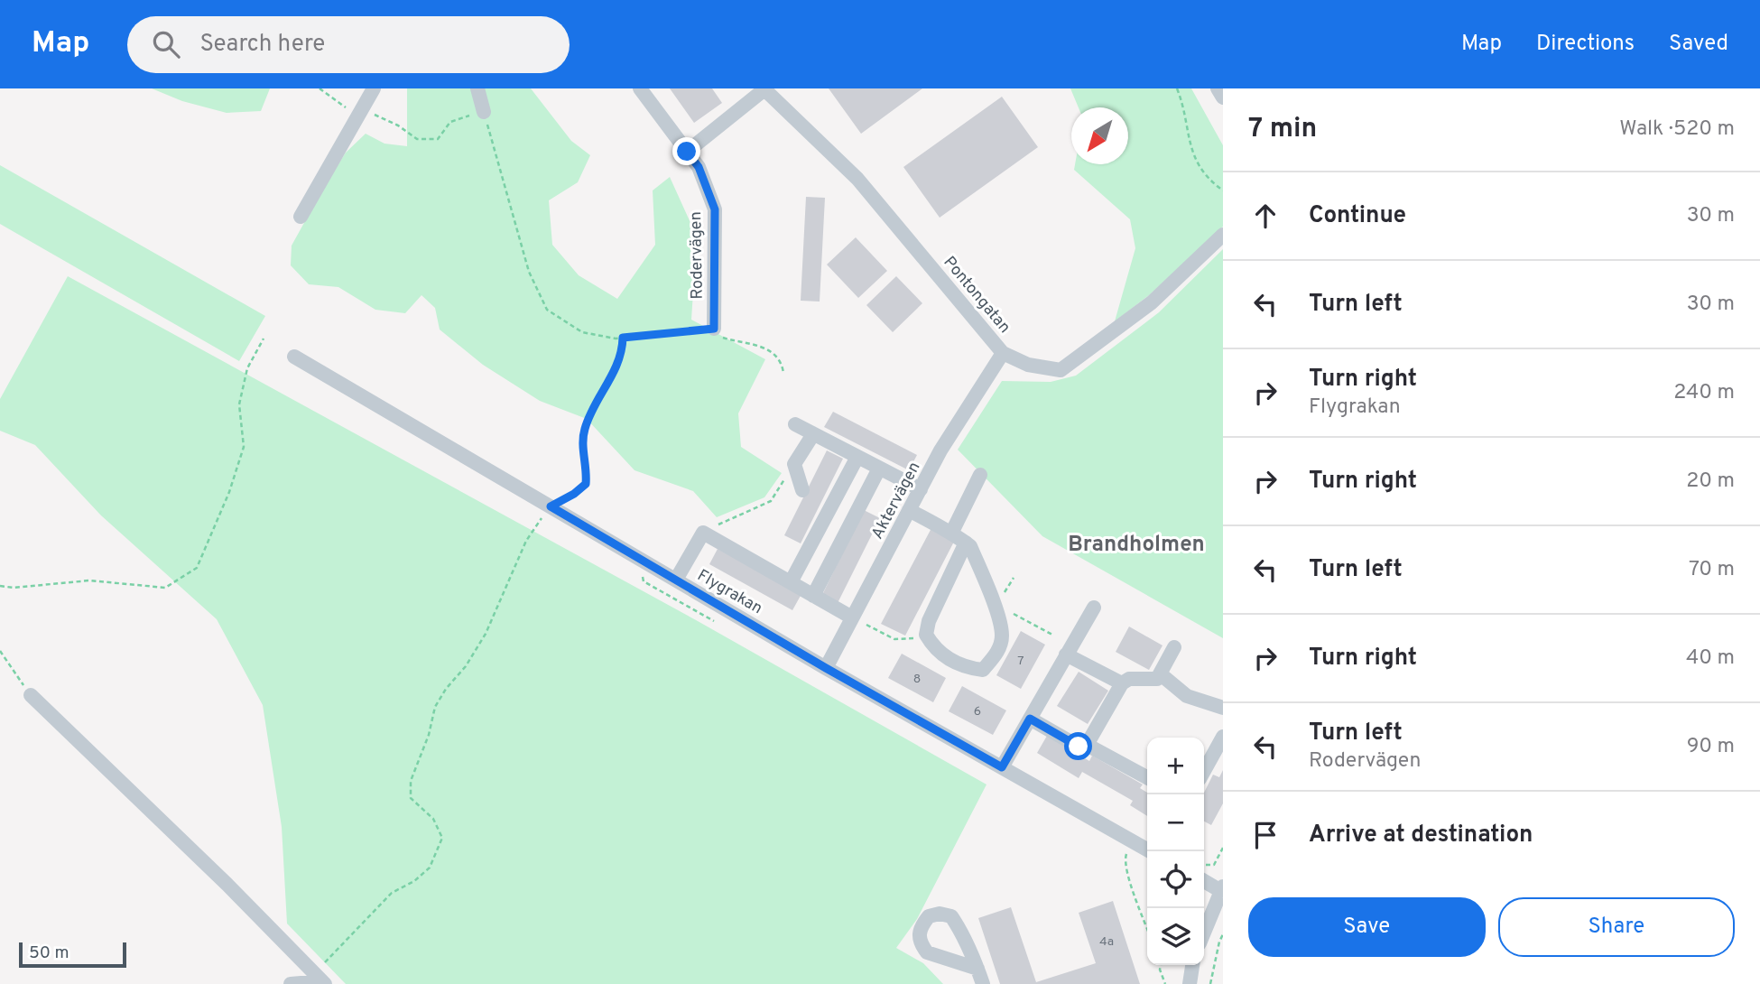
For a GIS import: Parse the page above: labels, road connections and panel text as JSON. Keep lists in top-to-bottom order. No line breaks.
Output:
{"streets":{"street":["Rodervägen","Pontongatan","Aktervägen","Flygrakan"]},"crossings":[["Pontongatan","Aktervägen"],["Aktervägen","Flygrakan"]],"districts":["Brandholmen"],"house_numbers":["7","8","6","4a"],"scale_bar":"50 m","north":"bottom left","page":{"header":"Map","search":"Search here","nav":["Map","Directions","Saved"],"heading":["7 min","Walk · 520 m"],"list":[["Continue","30 m"],["Turn left","30 m"],["Turn right","Flygrakan","240 m"],["Turn right","20 m"],["Turn left","70 m"],["Turn right","40 m"],["Turn left","Rodervägen","90 m"],"Arrive at destination"],"map_buttons":["+","−"],"buttons":["Save","Share"],"scale":"50 m"}}
